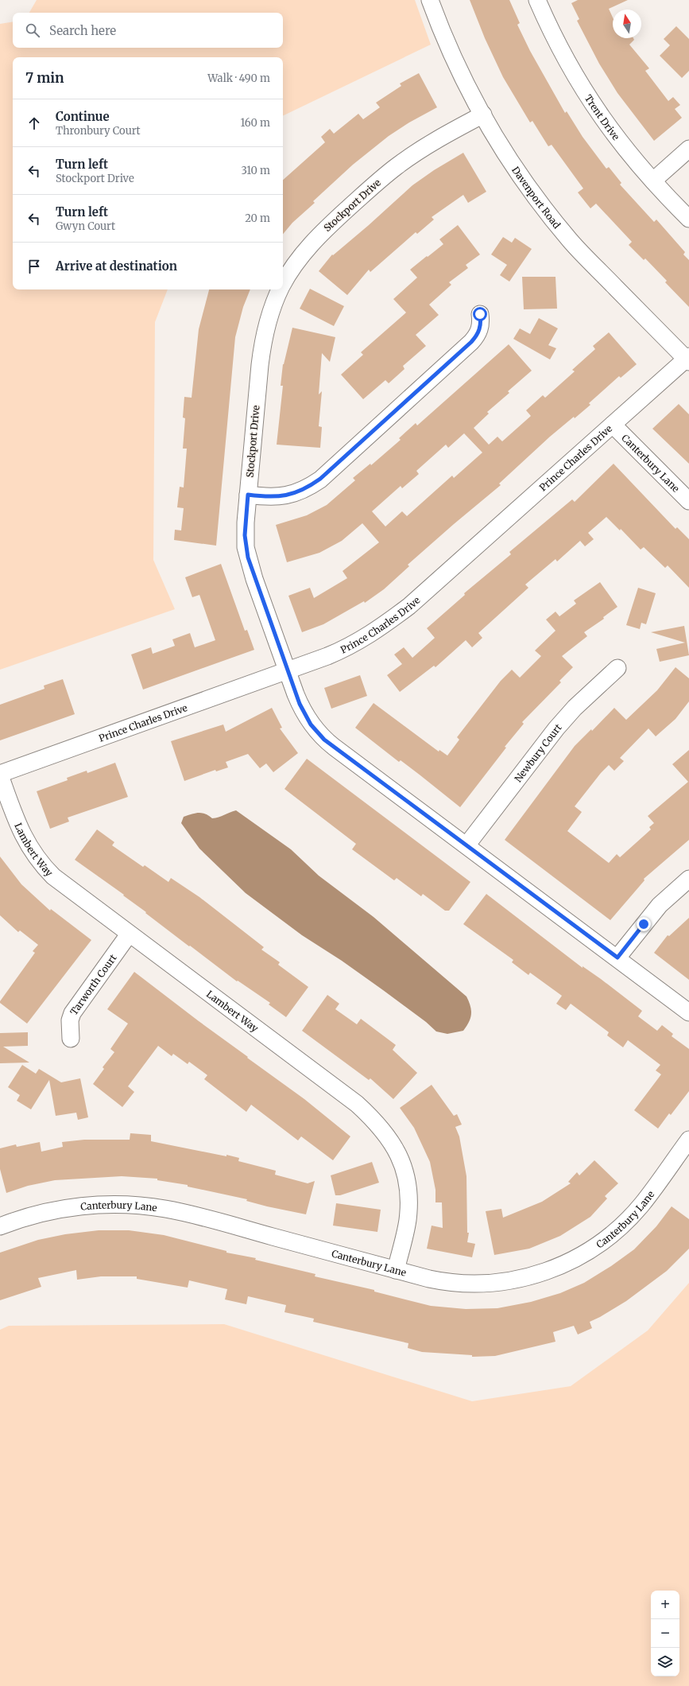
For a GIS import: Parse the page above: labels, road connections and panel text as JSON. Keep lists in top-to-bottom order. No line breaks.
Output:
{"streets":{"street":["Trent Drive","Davenport Road","Stockport Drive","Prince Charles Drive","Canterbury Lane","Newbury Court","Lambert Way","Tarworth Court"]},"crossings":[["Davenport Road","Stockport Drive"],["Davenport Road","Prince Charles Drive"],["Stockport Drive","Prince Charles Drive"],["Stockport Drive","Newbury Court"],["Prince Charles Drive","Canterbury Lane"],["Prince Charles Drive","Lambert Way"],["Canterbury Lane","Lambert Way"],["Lambert Way","Tarworth Court"]],"north":"top","page":{"search":"Search here","heading":["7 min","Walk · 490 m"],"list":[["Continue","Thronbury Court","160 m"],["Turn left","Stockport Drive","310 m"],["Turn left","Gwyn Court","20 m"],"Arrive at destination"],"map_buttons":["+","−"]}}
